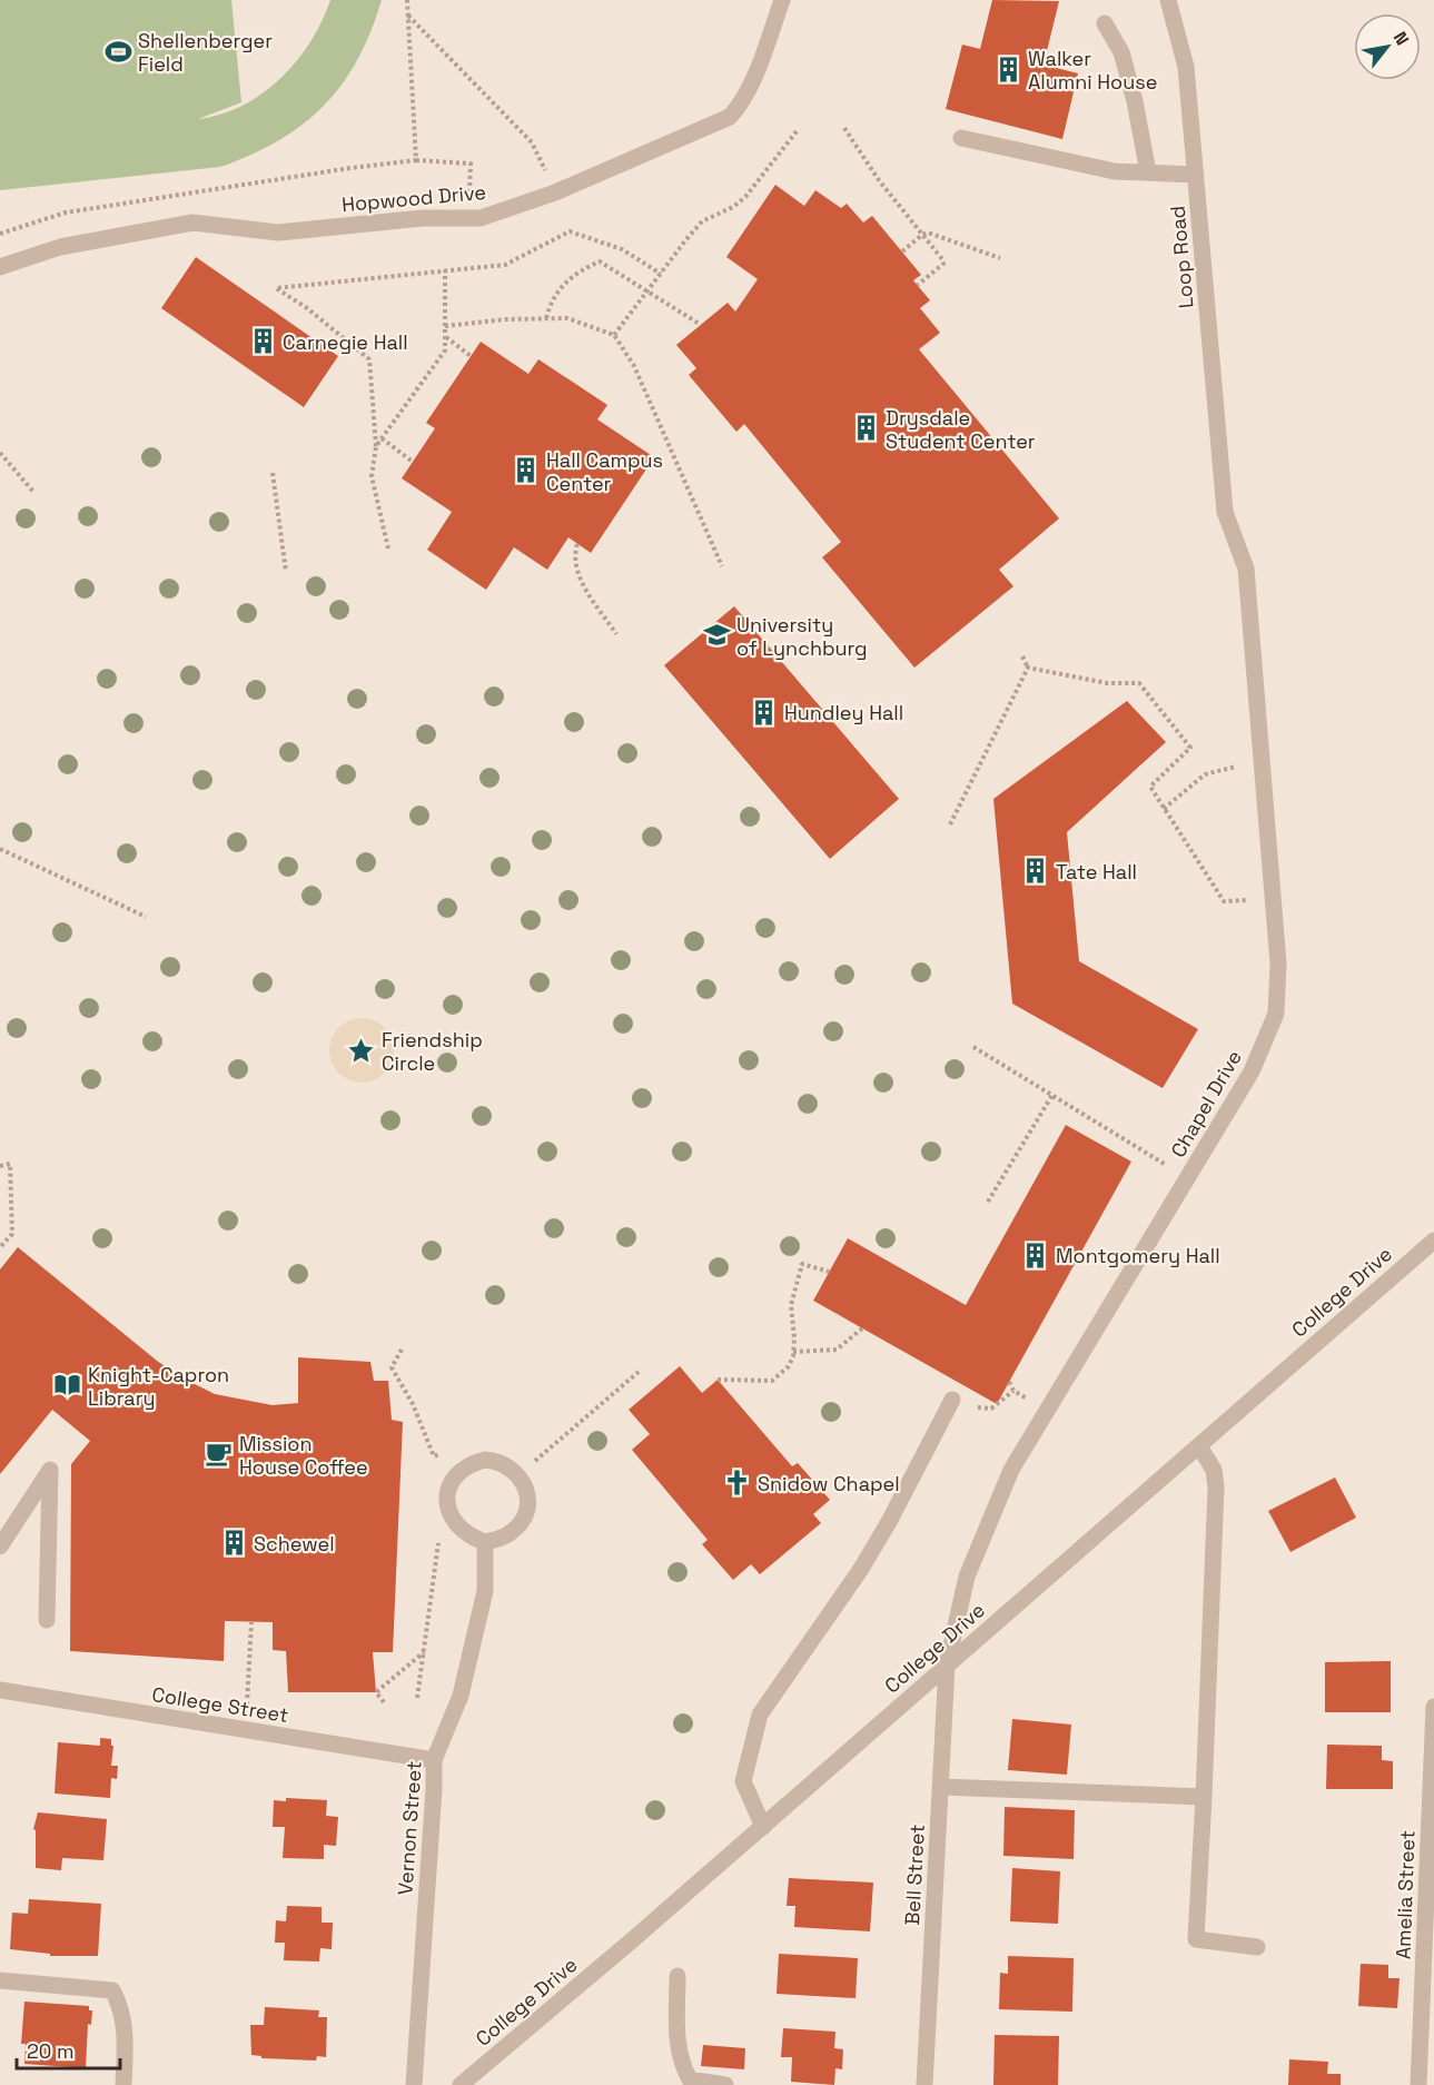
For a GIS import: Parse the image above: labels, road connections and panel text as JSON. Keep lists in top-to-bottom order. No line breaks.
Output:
{"streets":{"street":["Hopwood Drive","Loop Road","Chapel Drive","College Drive","College Street","Vernon Street","Bell Street","Amelia Street"]},"crossings":[["Loop Road","Chapel Drive"],["Chapel Drive","College Drive"],["Chapel Drive","Bell Street"],["College Drive","Bell Street"],["College Street","Vernon Street"]],"places":{"sports":["Shellenberger Field"],"building":["Walker Alumni House","Carnegie Hall","Drysdale Student Center","Hall Campus Center","Hundley Hall","Tate Hall","Montgomery Hall","Schewel"],"school or university":["University of Lynchburg"],"place":["Friendship Circle"],"library":["Knight-Capron Library"],"cafe":["Mission House Coffee"],"church":["Snidow Chapel"]},"scale_bar":"20 m","north":"top right"}
